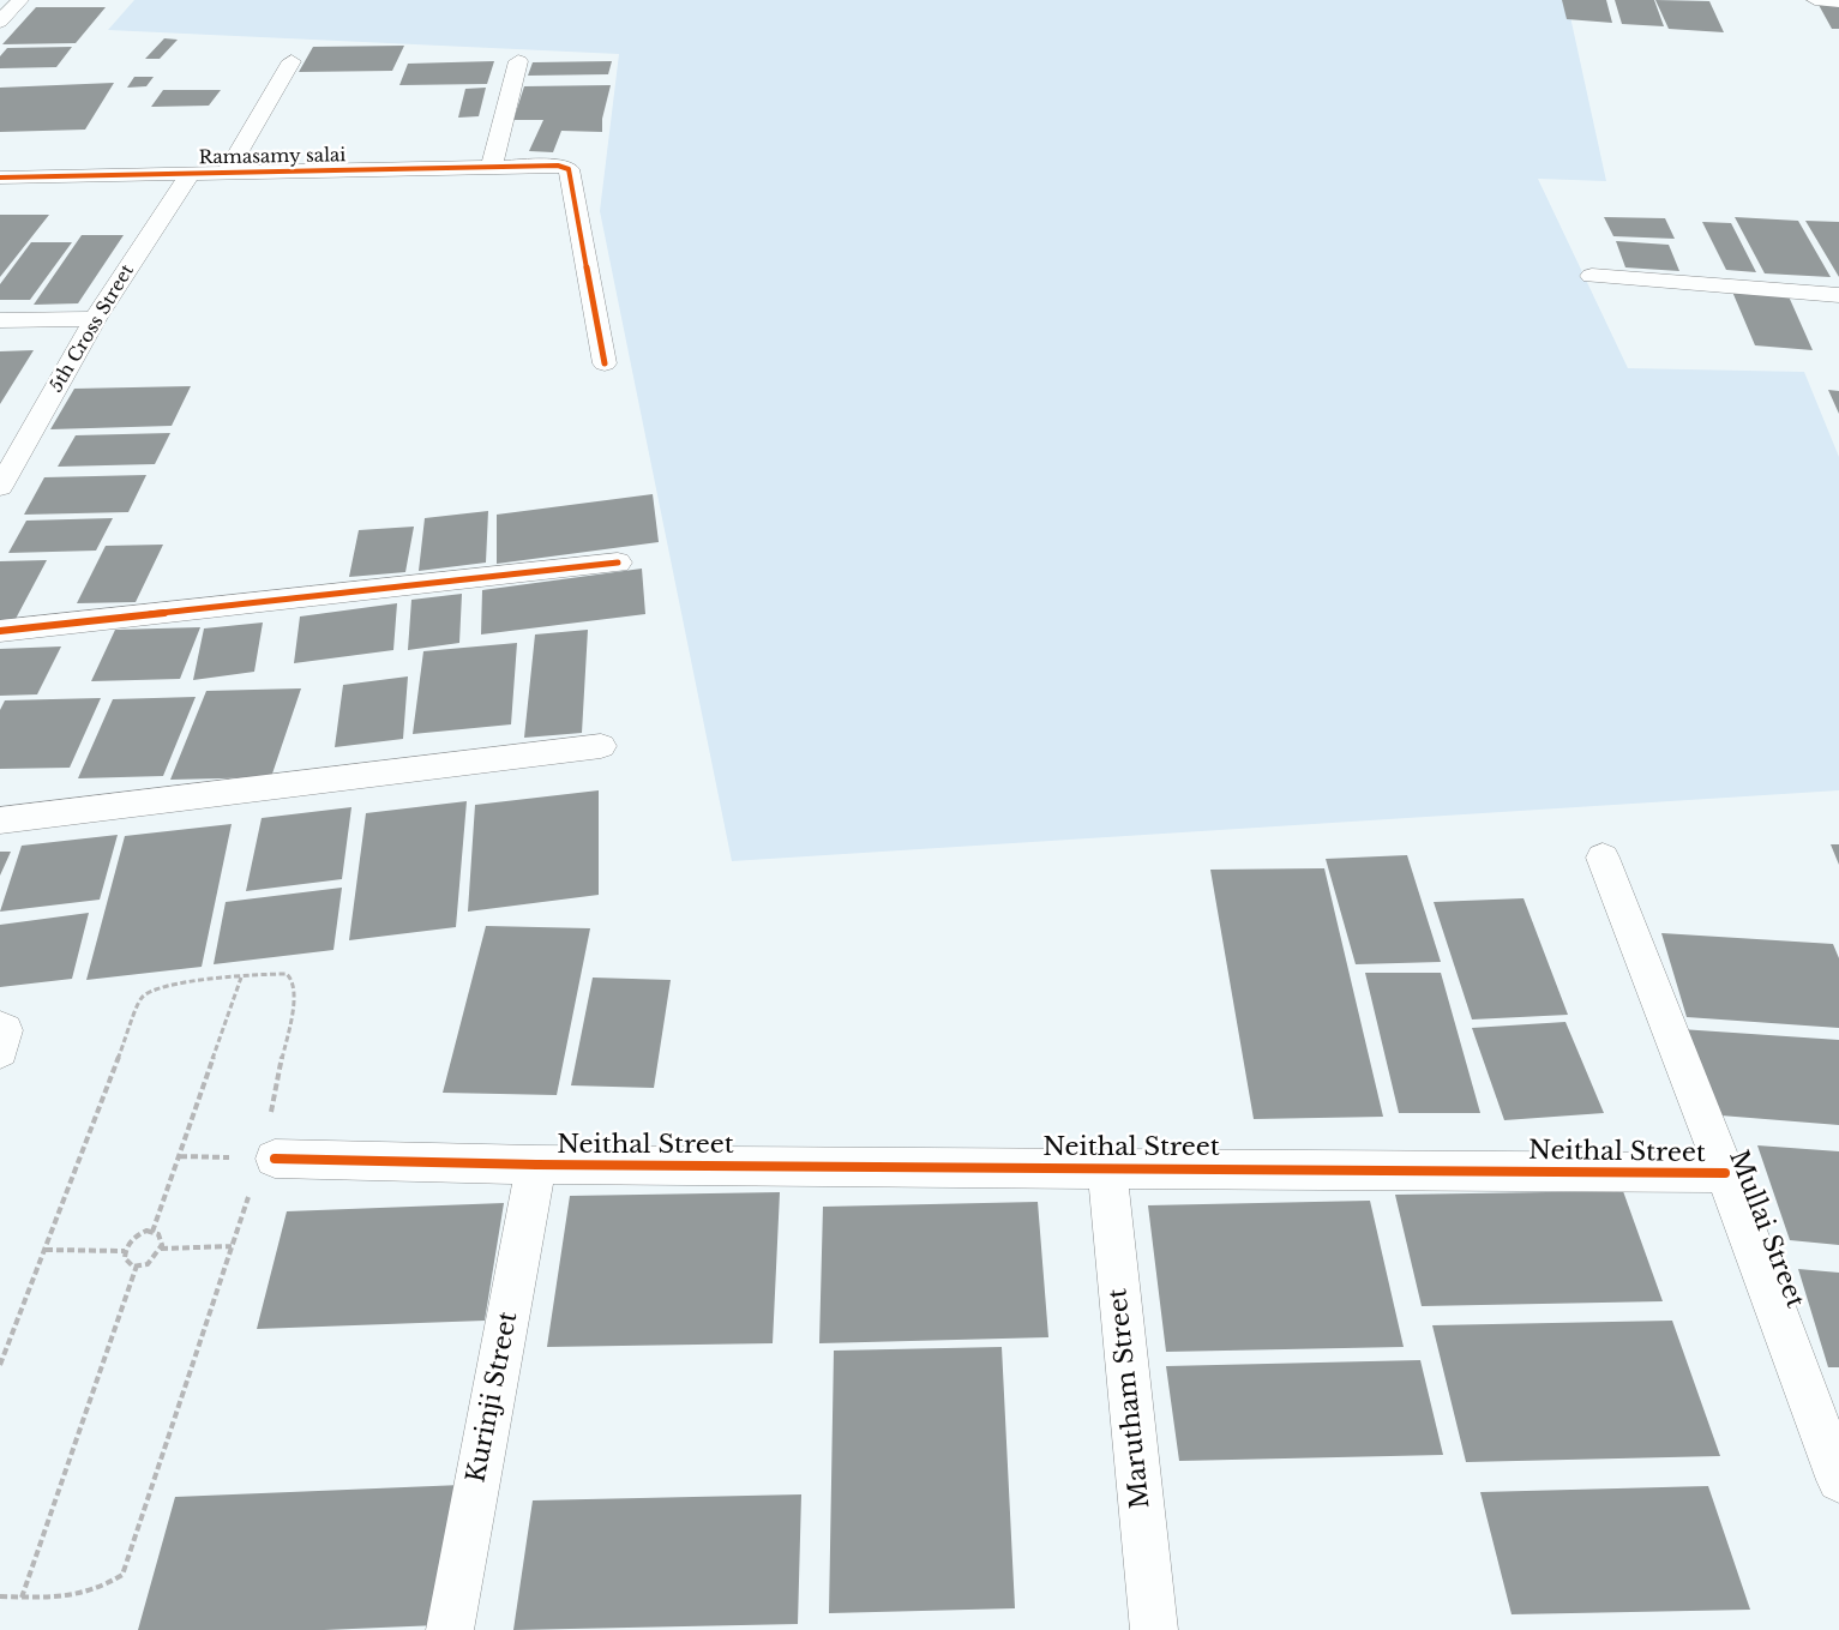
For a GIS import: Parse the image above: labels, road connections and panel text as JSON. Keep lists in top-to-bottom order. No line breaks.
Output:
{"streets":{"street":["Ramasamy salai","5th Cross Street","Neithal Street","Mullai Street","Kurinji Street","Marutham Street"]},"crossings":[["Ramasamy salai","5th Cross Street"],["Neithal Street","Mullai Street"],["Neithal Street","Kurinji Street"],["Neithal Street","Marutham Street"]]}
